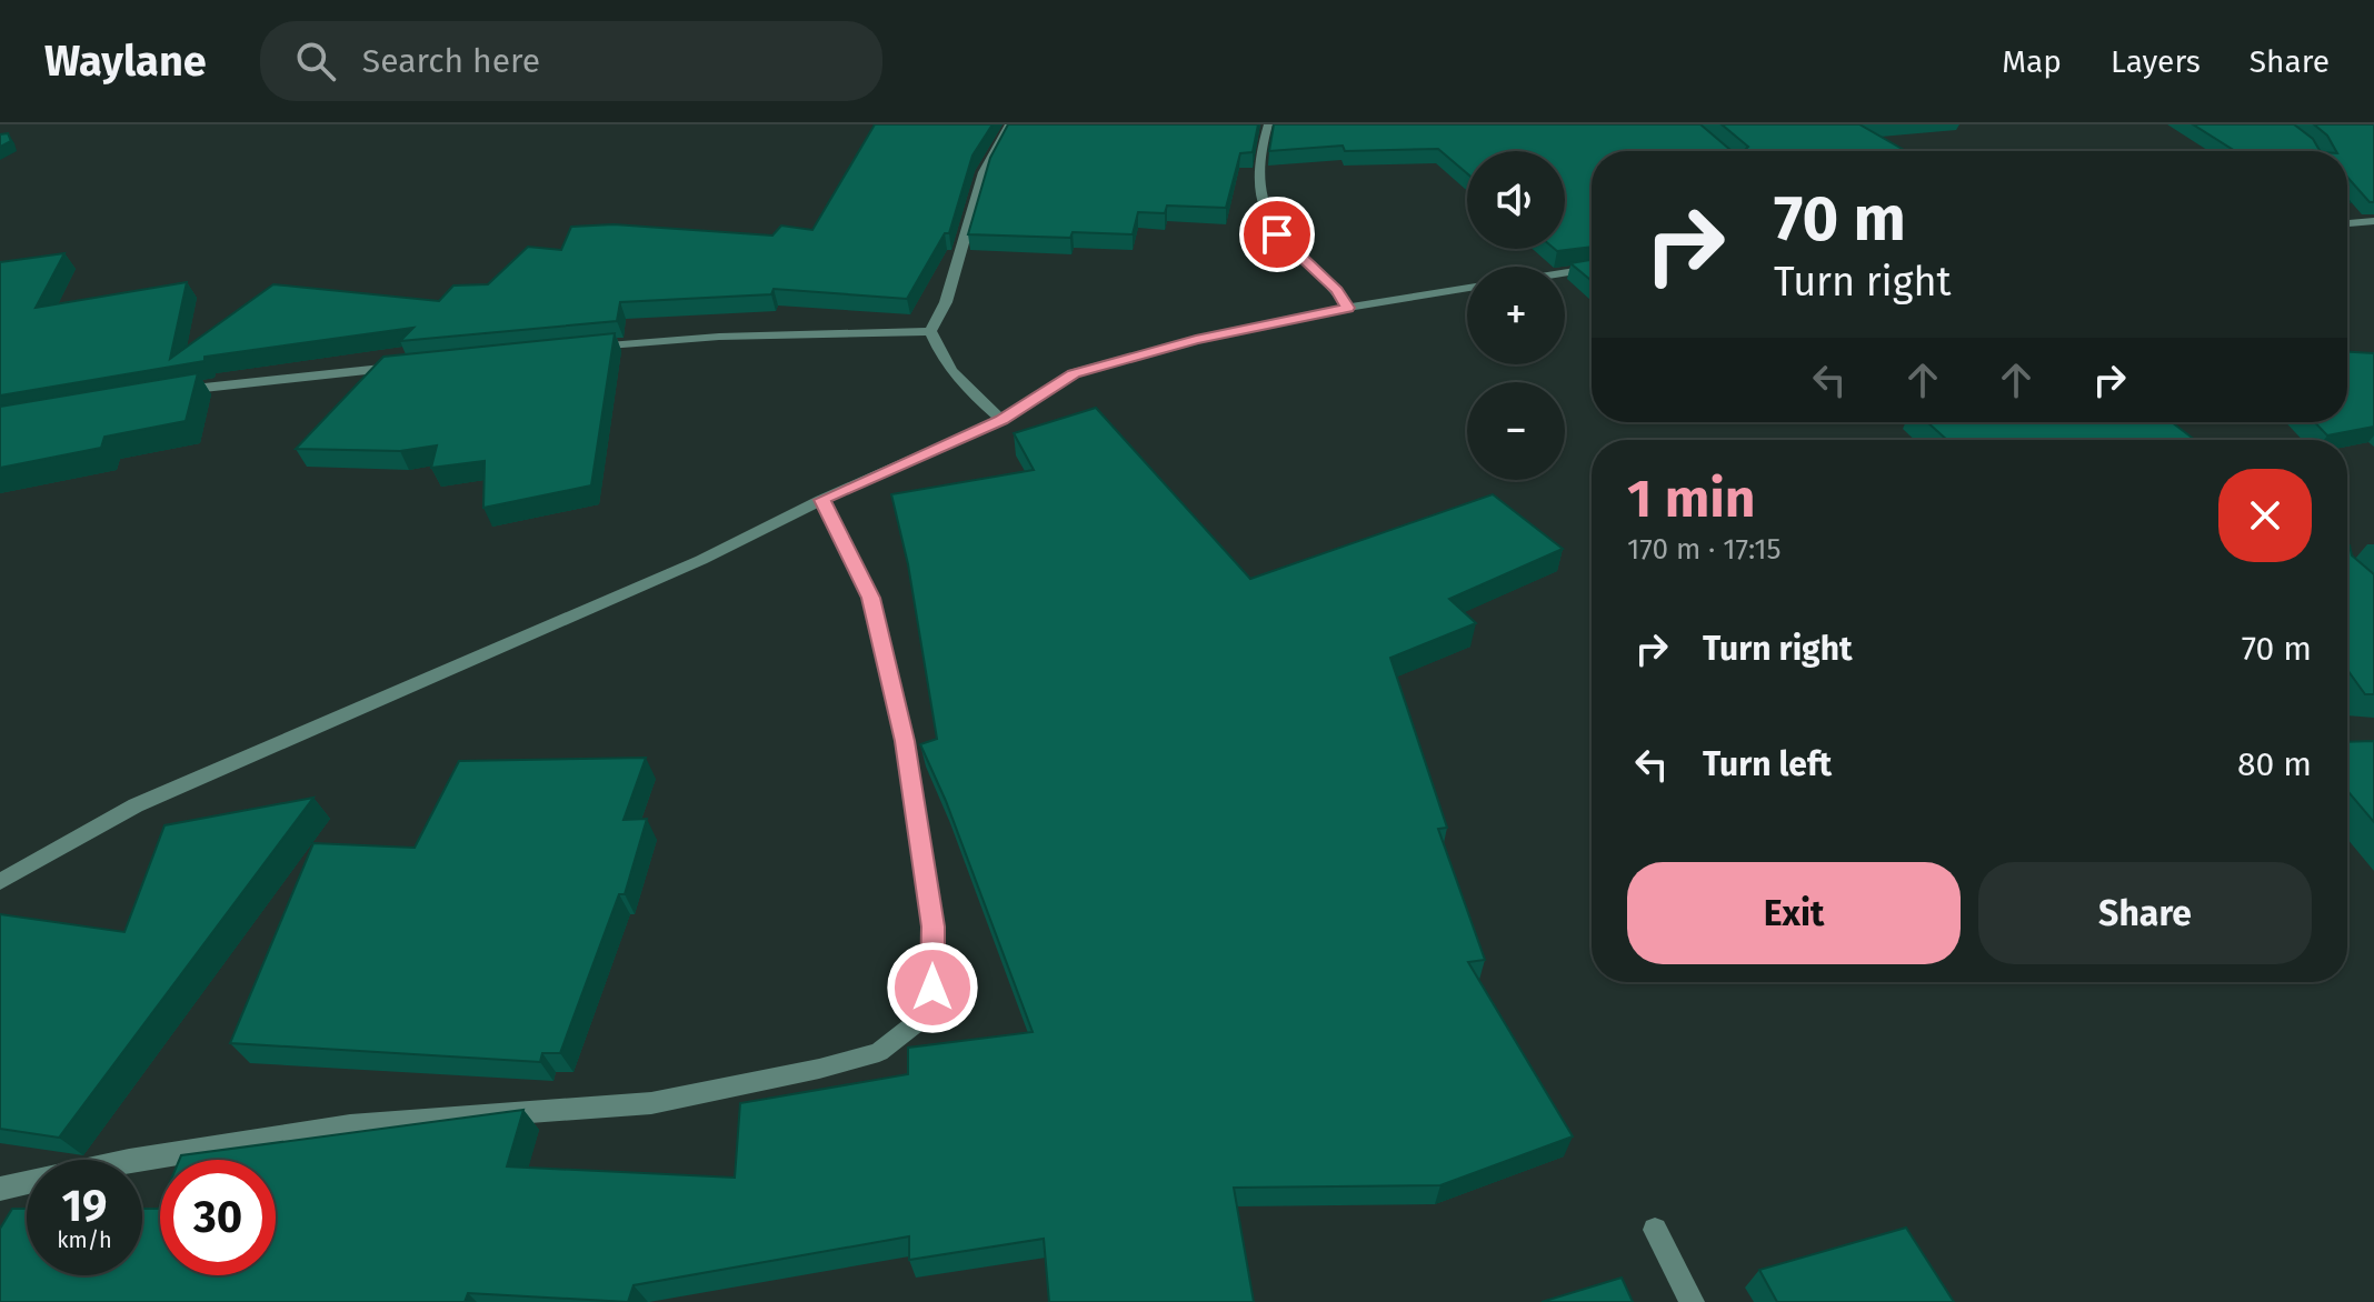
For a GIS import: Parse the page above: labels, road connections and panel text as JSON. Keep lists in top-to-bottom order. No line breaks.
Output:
{"page":{"header":"Waylane","search":"Search here","nav":["Map","Layers","Share"],"map_buttons":["+","−"],"turn":["70 m","Turn right"],"heading":["1 min","170 m · 17:15"],"list":[{"name":"Turn right","value":"70 m"},{"name":"Turn left","value":"80 m"}],"buttons":["Exit","Share"],"speed":"19 km/h","limit":"30"}}
